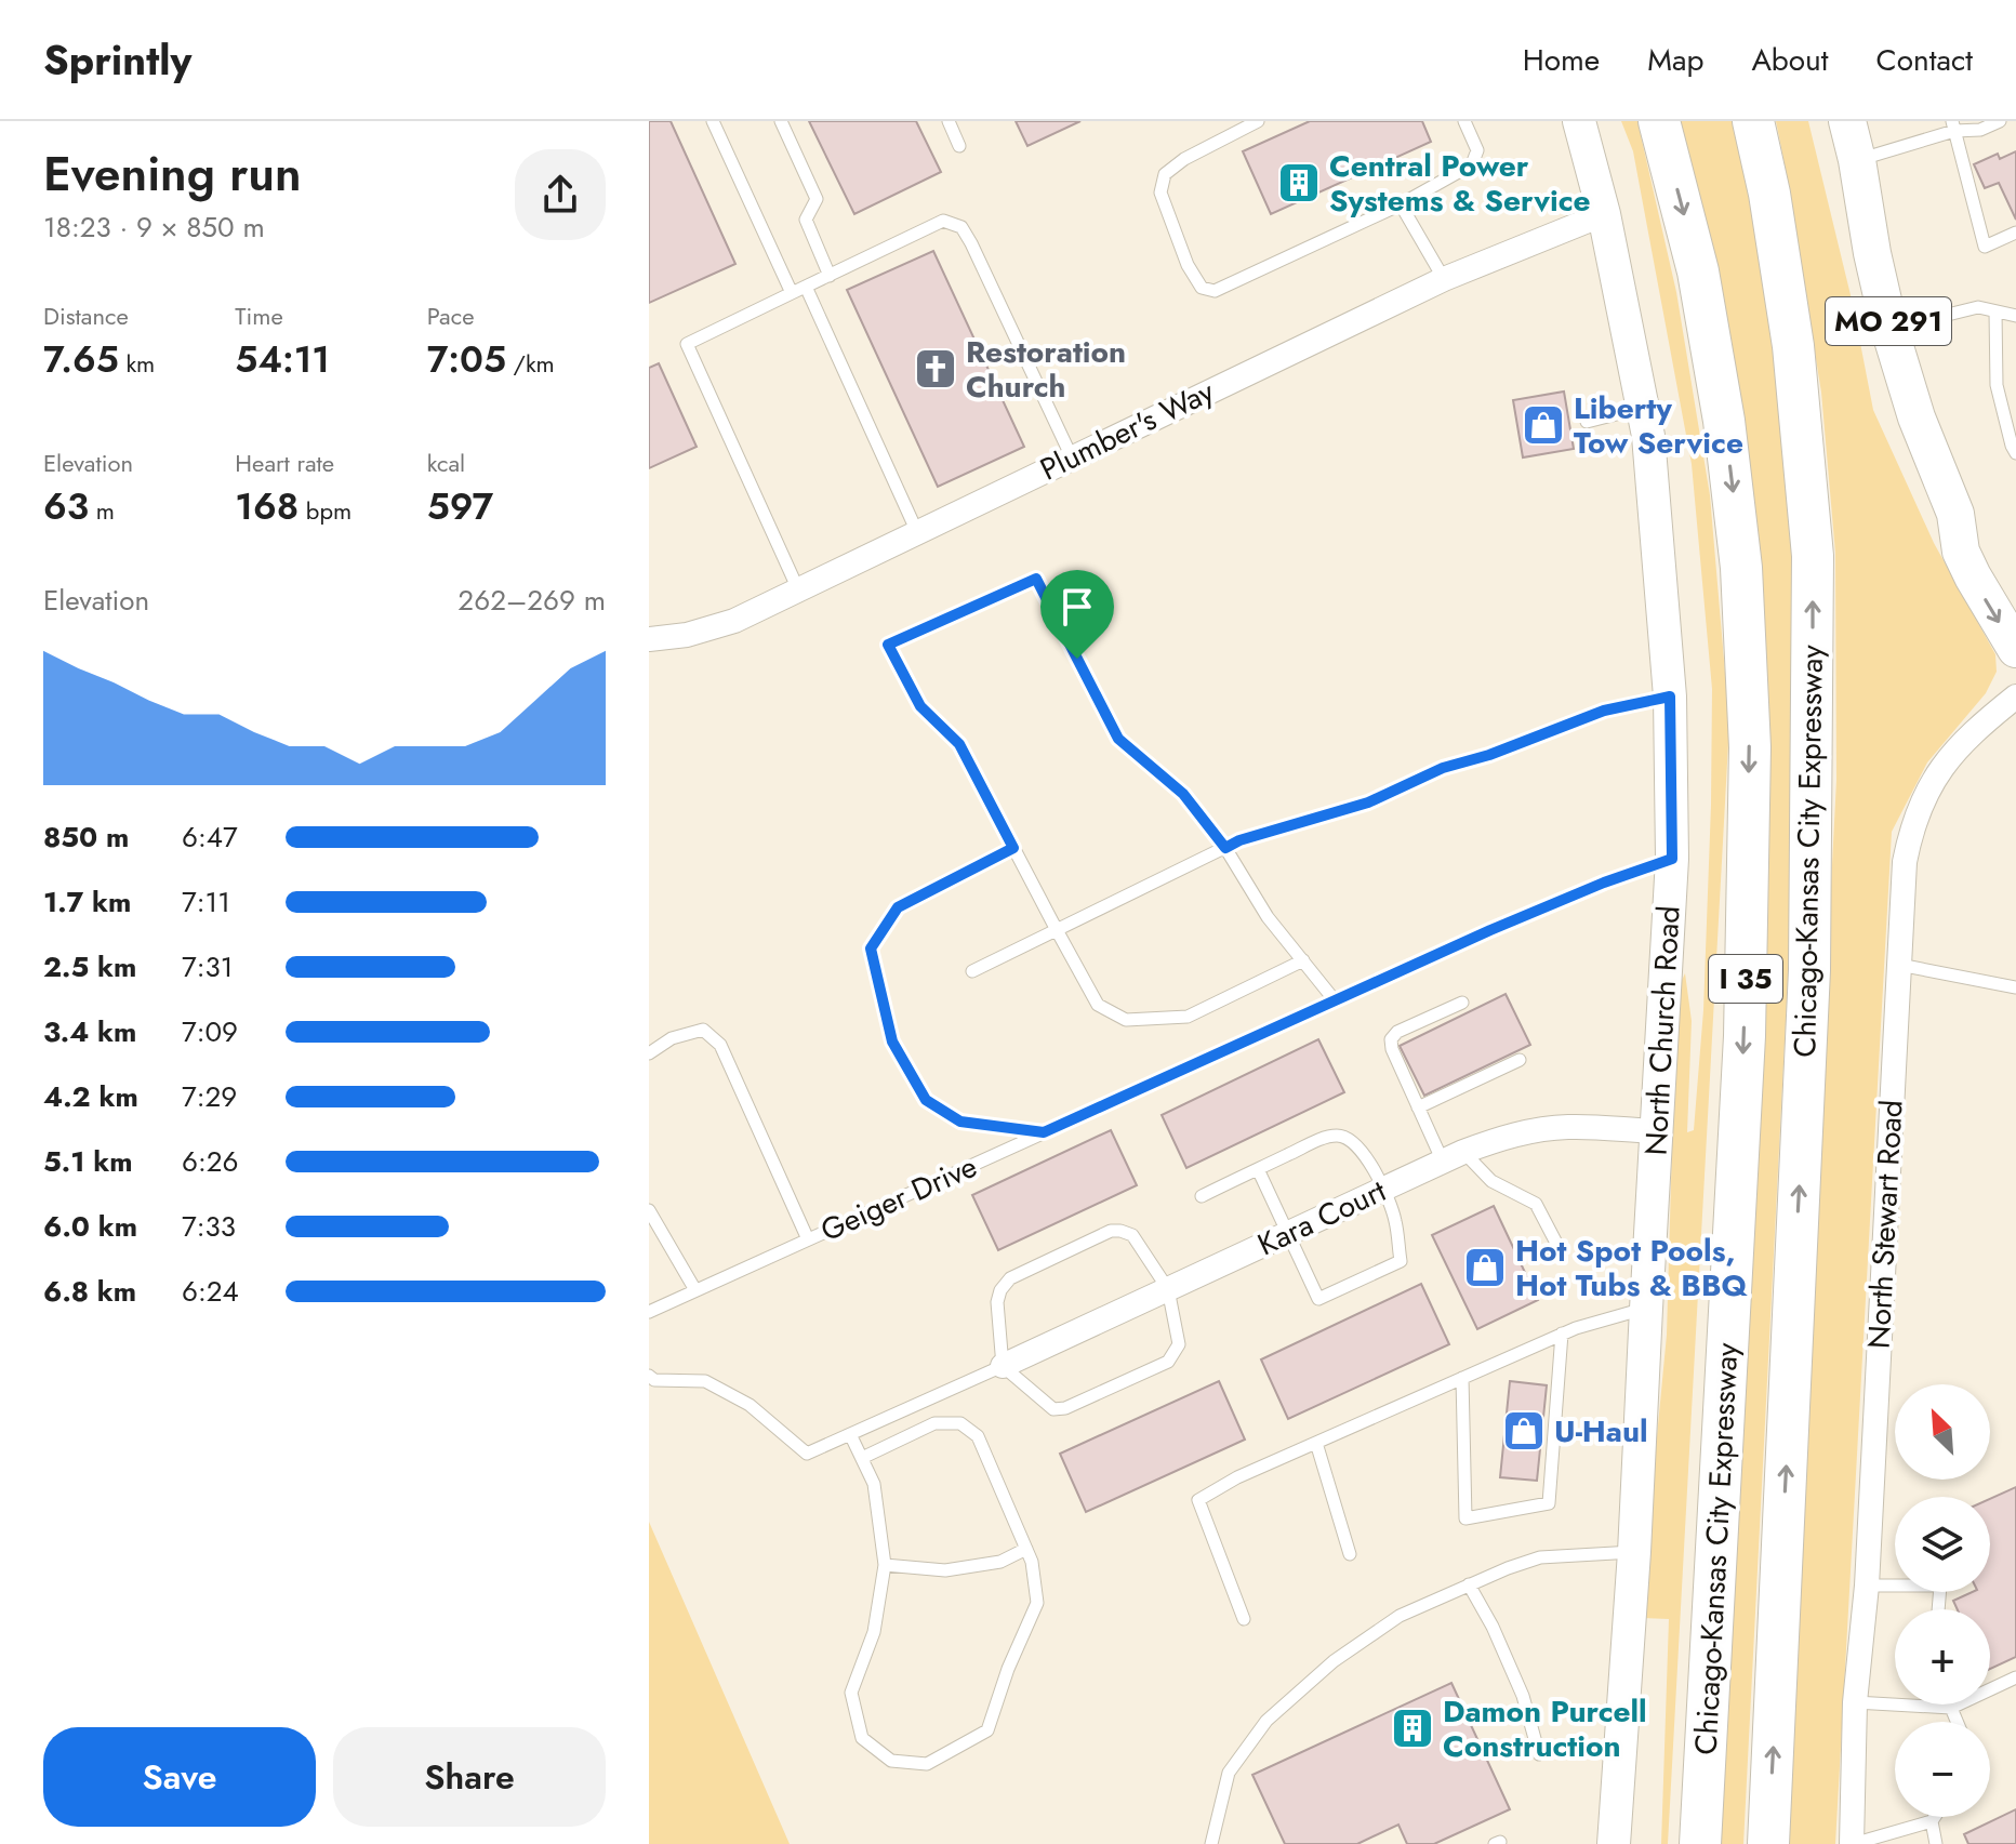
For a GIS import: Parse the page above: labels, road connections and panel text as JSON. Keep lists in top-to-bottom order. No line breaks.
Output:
{"streets":{"highway":["Chicago-Kansas City Expressway","I 35"],"main road":["MO 291","North Church Road"],"street":["Plumber's Way","Kara Court","North Stewart Road"],"lane":["Geiger Drive"]},"crossings":[["Plumber's Way","North Church Road"],["North Church Road","Geiger Drive"],["North Church Road","Kara Court"]],"places":{"building":["Central Power Systems & Service","Damon Purcell Construction"],"church":["Restoration Church"],"shop":["Liberty Tow Service","Hot Spot Pools, Hot Tubs & BBQ","U-Haul"]},"north":"top left","page":{"header":"Sprintly","nav":["Home","Map","About","Contact"],"heading":["Evening run","18:23 · 9 × 850 m"],"stats":[["Distance","7.65 km"],["Time","54:11"],["Pace","7:05 /km"],["Elevation","63 m"],["Heart rate","168 bpm"],["kcal","597"]],"chart":["Elevation","262–269 m"],"list":[{"name":"850 m","note":"6:47"},{"name":"1.7 km","note":"7:11"},{"name":"2.5 km","note":"7:31"},{"name":"3.4 km","note":"7:09"},{"name":"4.2 km","note":"7:29"},{"name":"5.1 km","note":"6:26"},{"name":"6.0 km","note":"7:33"},{"name":"6.8 km","note":"6:24"}],"map_buttons":["+","−"],"buttons":["Save","Share"]}}
